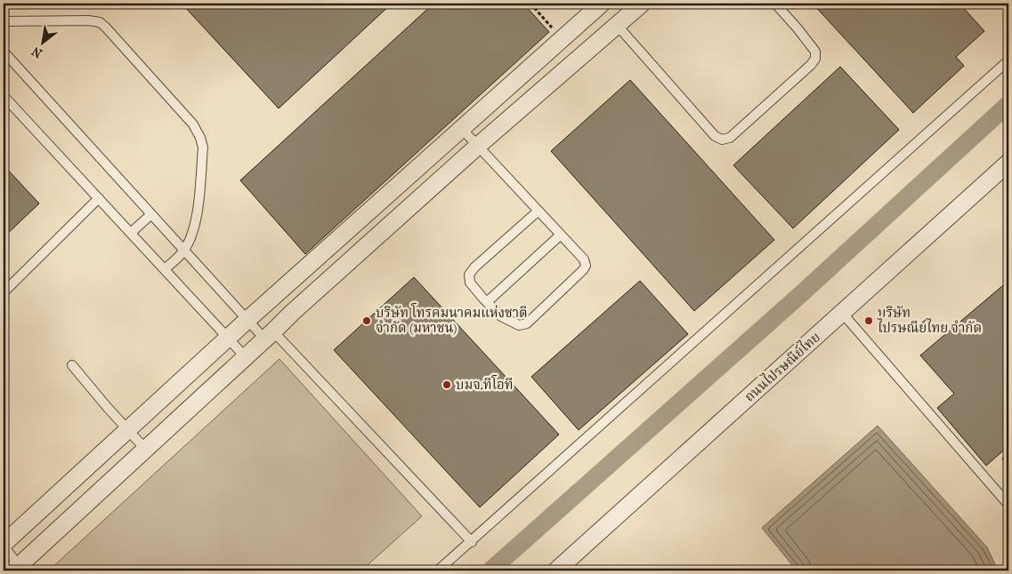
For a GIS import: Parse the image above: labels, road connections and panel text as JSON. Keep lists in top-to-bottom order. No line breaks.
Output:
{"streets":{"street":["ถนนไปรษณีย์ไทย"]},"places":["บริษัท โทรคมนาคมแห่งชาติ จำกัด (มหาชน)","บริษัท ไปรษณีย์ไทย จำกัด","บมจ.ทีโอที"],"north":"bottom left"}
